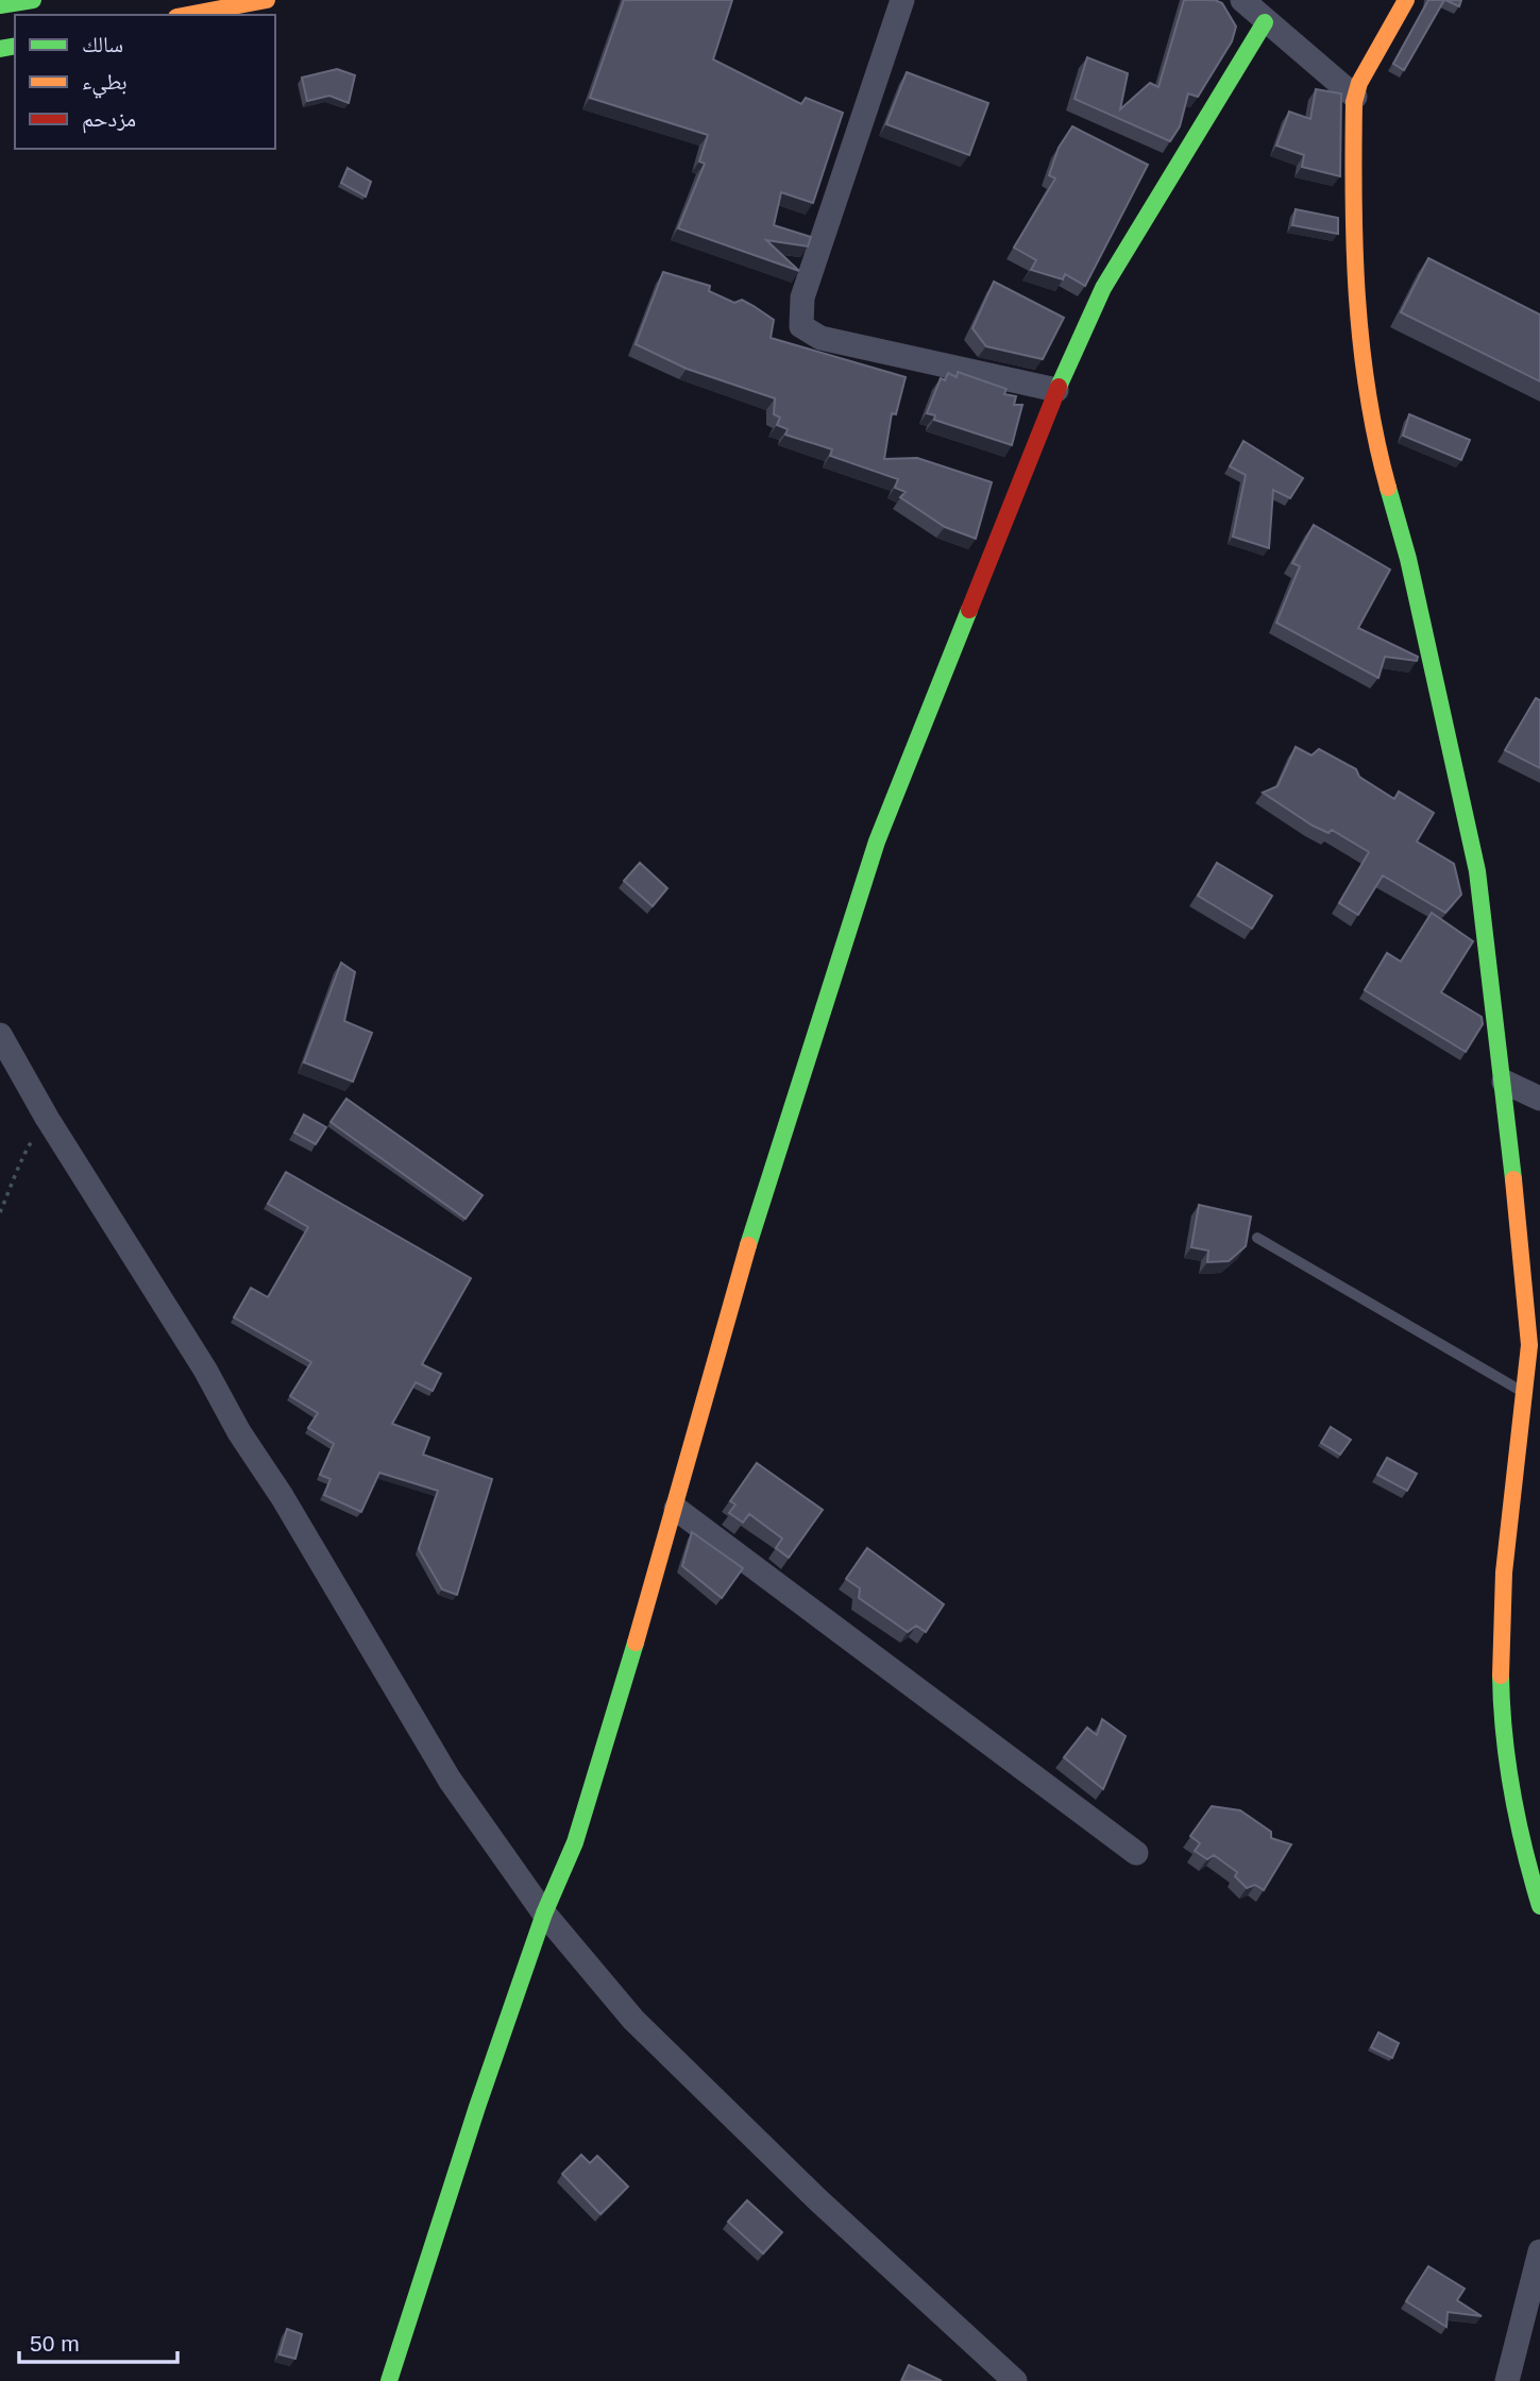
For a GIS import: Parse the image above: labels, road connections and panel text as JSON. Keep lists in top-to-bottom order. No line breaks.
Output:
{"legend":["سالك","بطيء","مزدحم"],"scale_bar":"50 m"}
